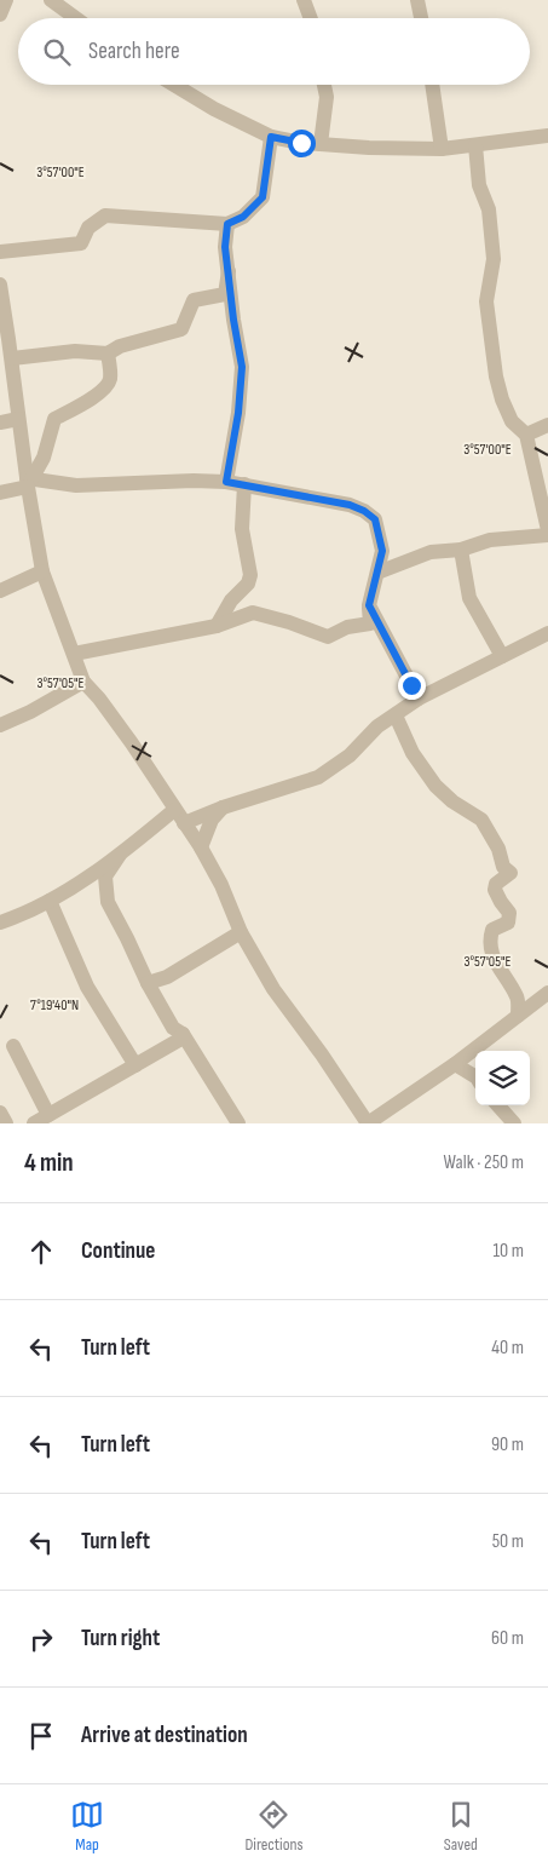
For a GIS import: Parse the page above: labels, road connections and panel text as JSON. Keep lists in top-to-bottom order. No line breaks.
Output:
{"page":{"search":"Search here","heading":["4 min","Walk · 250 m"],"list":[["Continue","10 m"],["Turn left","40 m"],["Turn left","90 m"],["Turn left","50 m"],["Turn right","60 m"],"Arrive at destination"],"nav":["Map","Directions","Saved"]},"coordinates":["3°57'00\"E","3°57'05\"E","7°19'40\"N"]}
